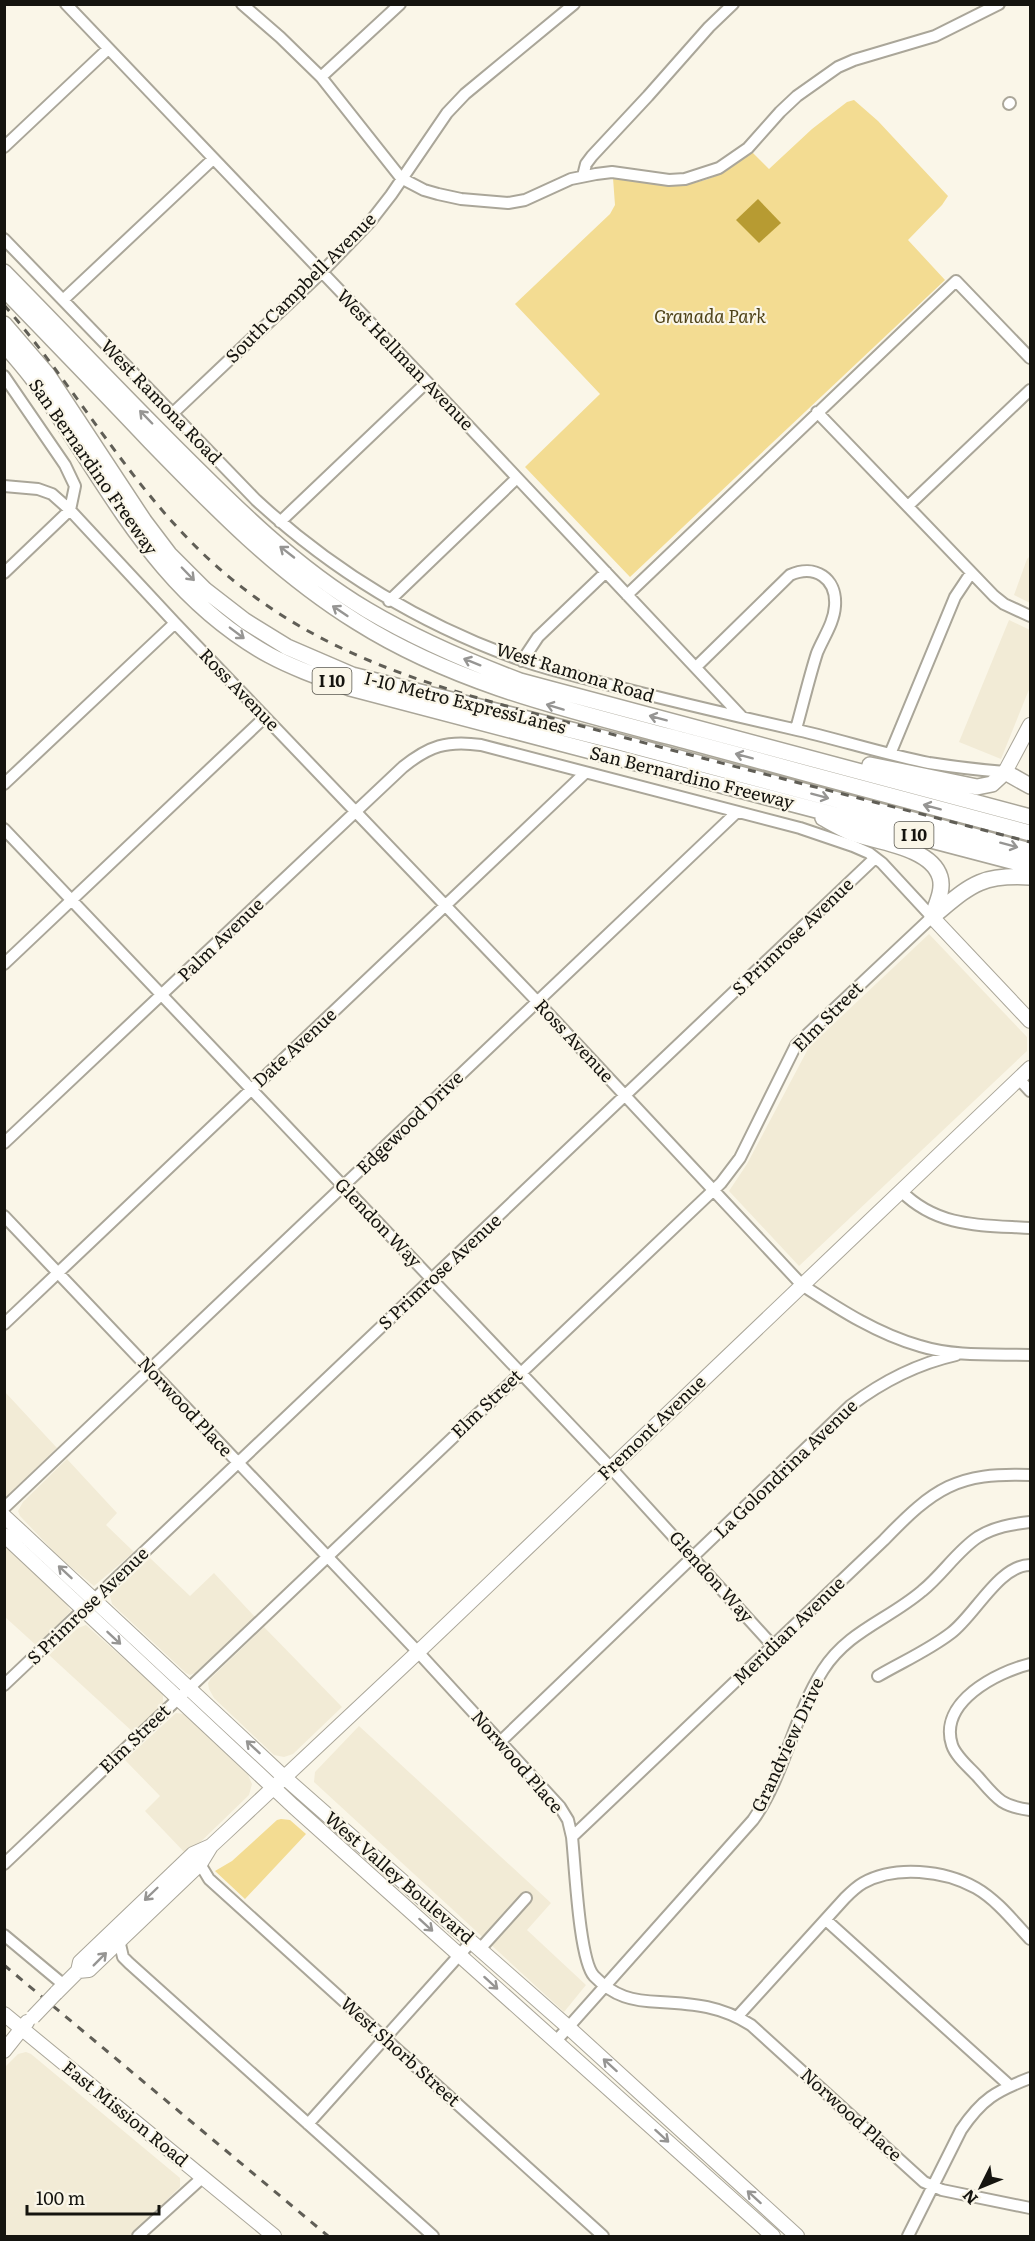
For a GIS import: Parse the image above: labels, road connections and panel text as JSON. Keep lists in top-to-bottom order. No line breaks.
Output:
{"streets":{"highway":["San Bernardino Freeway","I 10","I-10 Metro ExpressLanes"],"main road":["Fremont Avenue","West Valley Boulevard","East Mission Road"],"street":["South Campbell Avenue","West Hellman Avenue","West Ramona Road","Ross Avenue","S Primrose Avenue","Palm Avenue","Elm Street","Date Avenue","Edgewood Drive","Glendon Way","Norwood Place","La Golondrina Avenue","Meridian Avenue","Grandview Drive","West Shorb Street"]},"crossings":[["South Campbell Avenue","West Hellman Avenue"],["South Campbell Avenue","West Ramona Road"],["West Hellman Avenue","West Ramona Road"],["Ross Avenue","S Primrose Avenue"],["Ross Avenue","Palm Avenue"],["Ross Avenue","Elm Street"],["Ross Avenue","Date Avenue"],["Ross Avenue","Edgewood Drive"],["Ross Avenue","Fremont Avenue"],["Ross Avenue","La Golondrina Avenue"],["S Primrose Avenue","Glendon Way"],["S Primrose Avenue","Norwood Place"],["S Primrose Avenue","West Valley Boulevard"],["Palm Avenue","Date Avenue"],["Palm Avenue","Glendon Way"],["Elm Street","Glendon Way"],["Elm Street","Norwood Place"],["Elm Street","West Valley Boulevard"],["Date Avenue","Glendon Way"],["Date Avenue","Norwood Place"],["Edgewood Drive","Glendon Way"],["Edgewood Drive","Norwood Place"],["Glendon Way","Fremont Avenue"],["Glendon Way","La Golondrina Avenue"],["Glendon Way","Meridian Avenue"],["Norwood Place","Fremont Avenue"],["Norwood Place","La Golondrina Avenue"],["Norwood Place","Meridian Avenue"],["Norwood Place","Grandview Drive"],["Fremont Avenue","West Valley Boulevard"],["Grandview Drive","West Valley Boulevard"]],"parks":["Granada Park"],"scale_bar":"100 m","north":"bottom left"}
